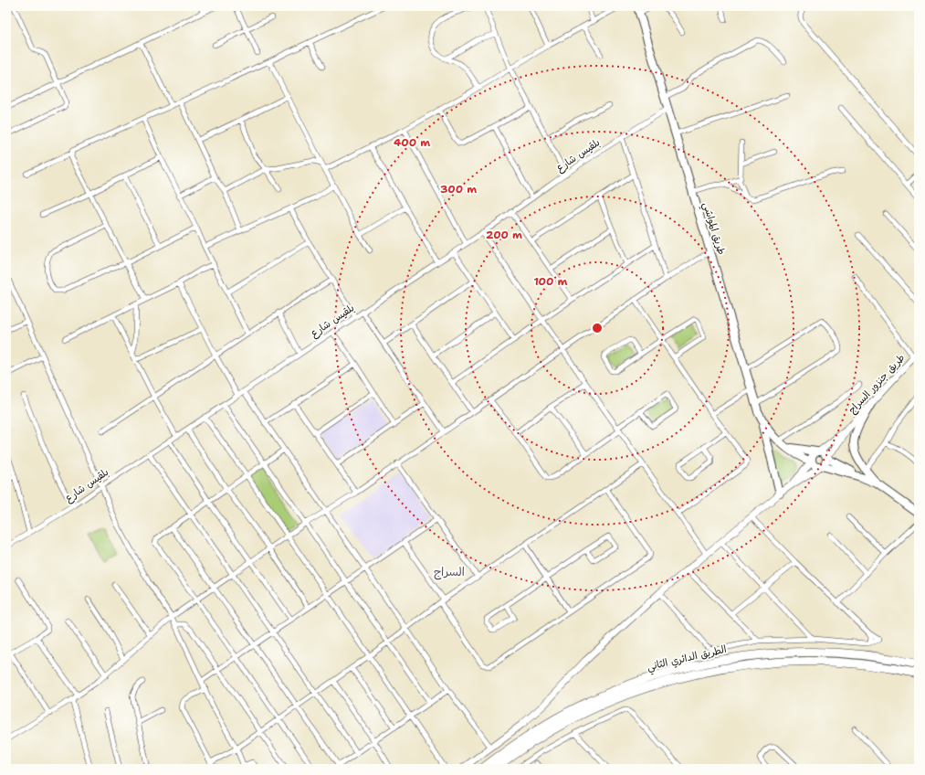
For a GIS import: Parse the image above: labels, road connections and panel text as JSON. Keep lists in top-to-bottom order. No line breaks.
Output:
{"streets":{"highway":["الطريق الدائري الثاني"],"main road":["طريق المواشي"],"street":["بلقيس شارع","طريق جنزور السراج"]},"crossings":[["بلقيس شارع","طريق المواشي"],["طريق المواشي","طريق جنزور السراج"]],"districts":["السراج"],"rings":["400 m","300 m","200 m","100 m"]}
